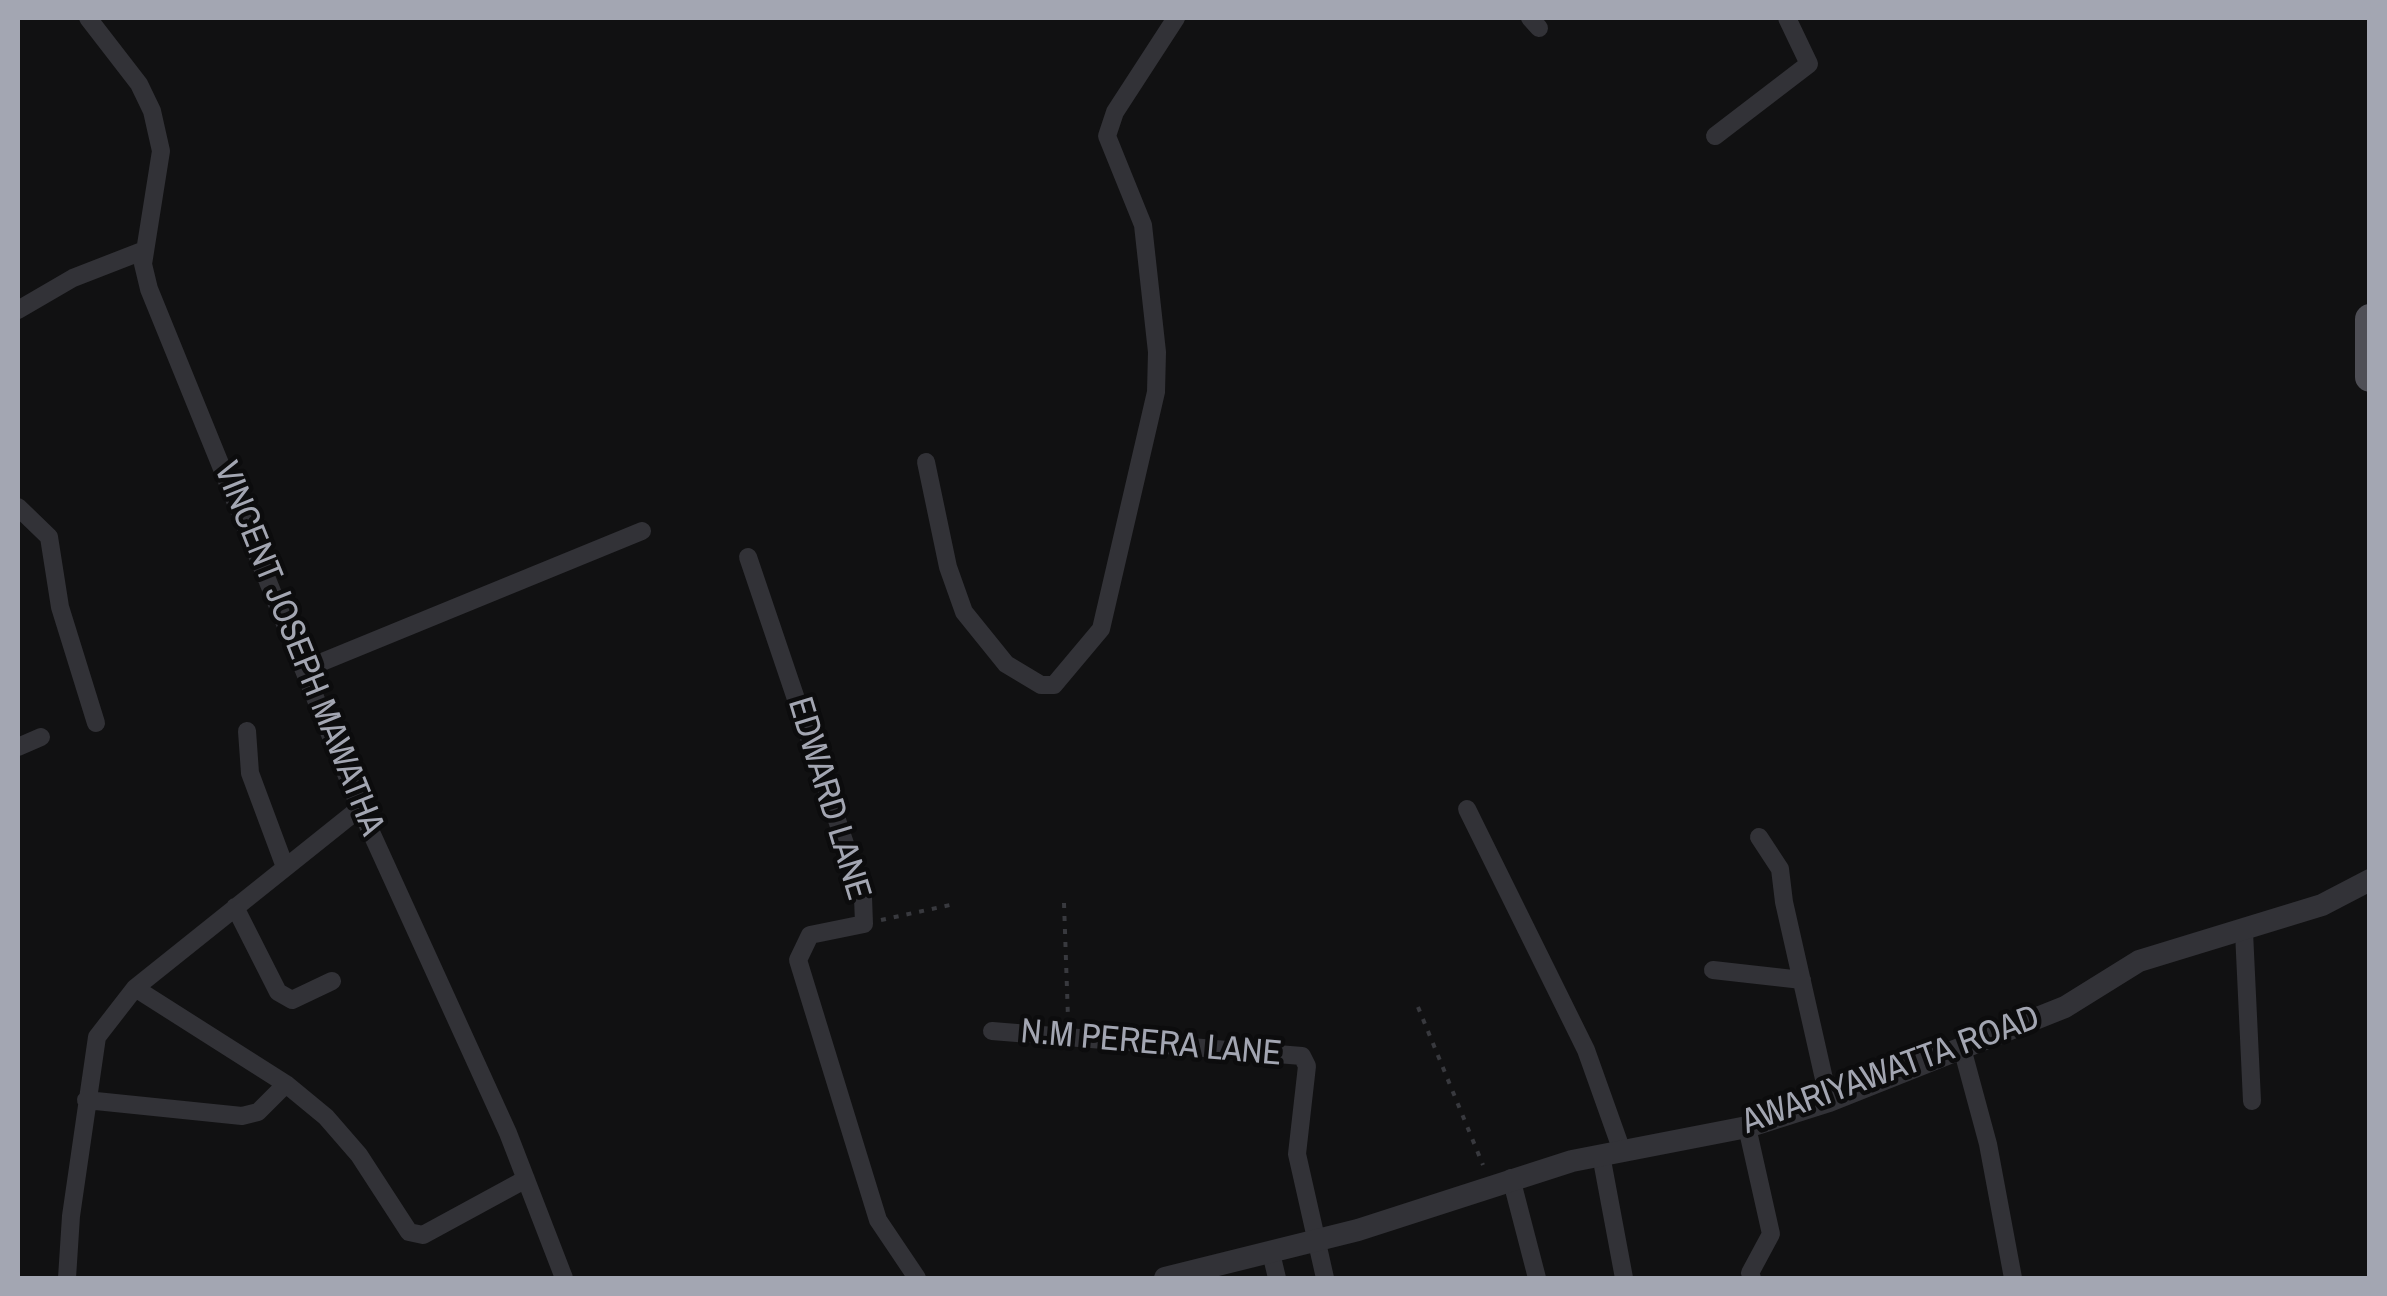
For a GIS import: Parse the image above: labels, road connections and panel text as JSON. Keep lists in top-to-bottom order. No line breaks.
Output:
{"streets":{"street":["VINCENT JOSEPH MAWATHA","EDWARD LANE","N.M PERERA LANE","AWARIYAWATTA ROAD"]},"crossings":[["N.M PERERA LANE","AWARIYAWATTA ROAD"]]}
